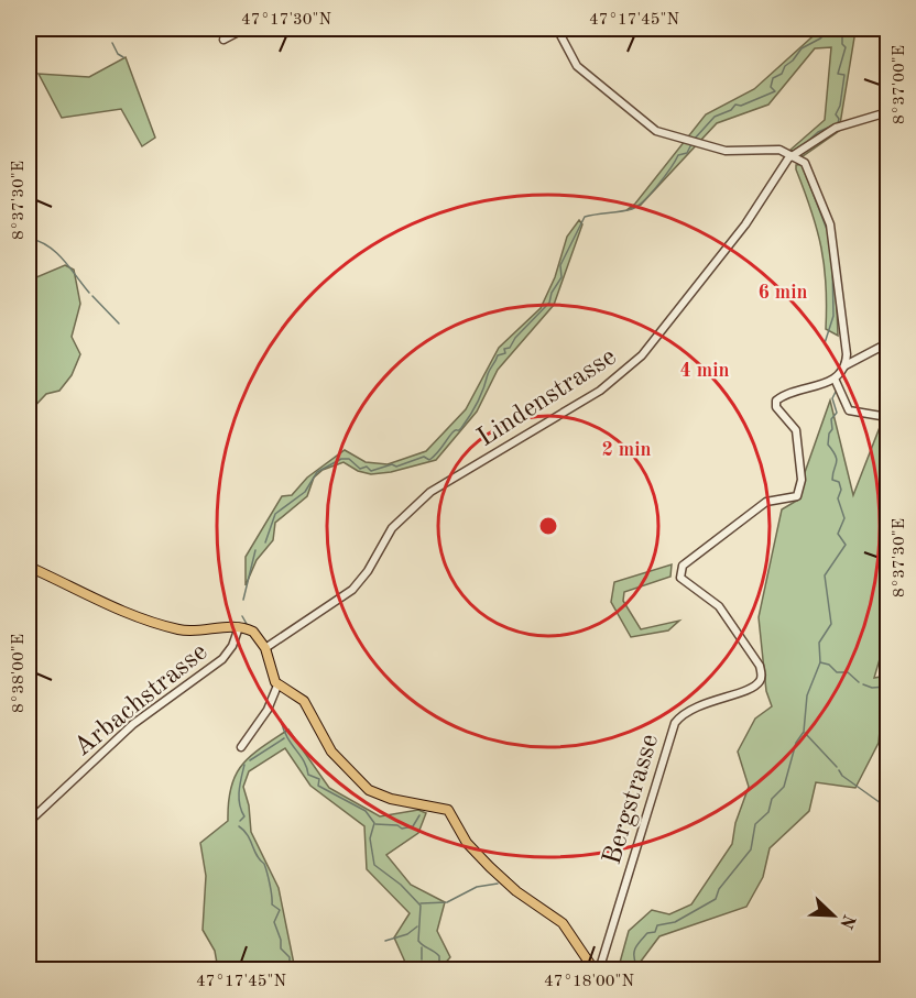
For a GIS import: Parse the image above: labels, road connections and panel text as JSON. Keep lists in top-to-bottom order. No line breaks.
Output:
{"streets":{"street":["Lindenstrasse","Arbachstrasse","Bergstrasse"]},"north":"bottom right","coordinates":["47°17'30\"N","47°17'45\"N","8°37'00\"E","8°37'30\"E","8°38'00\"E","47°18'00\"N"],"rings":["6 min","4 min","2 min"]}
